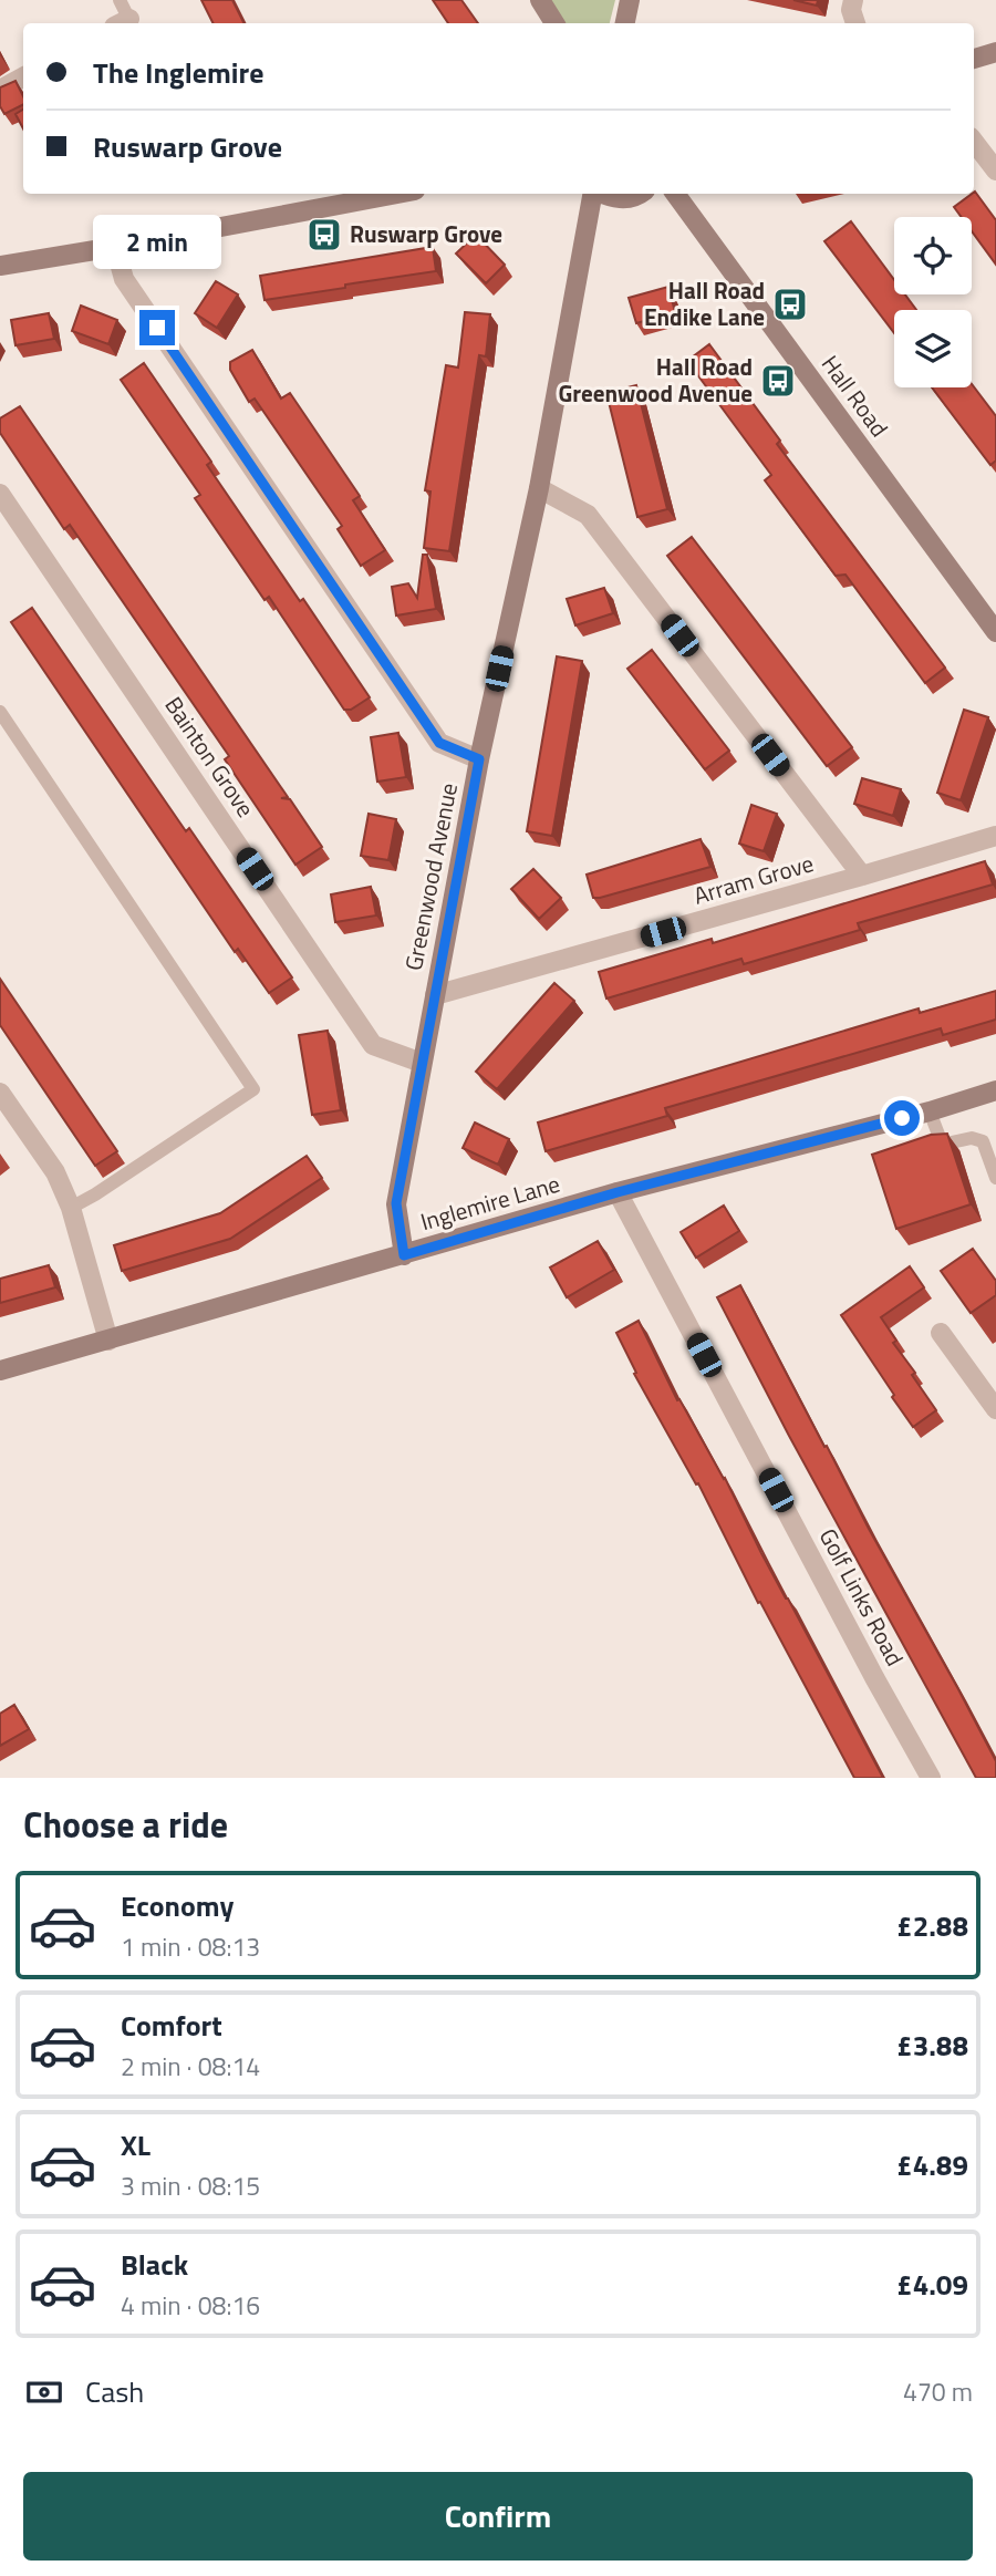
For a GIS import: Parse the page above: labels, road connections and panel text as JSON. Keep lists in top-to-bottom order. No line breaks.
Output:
{"streets":{"street":["Hall Road","Bainton Grove","Greenwood Avenue","Arram Grove","Inglemire Lane","Golf Links Road"]},"crossings":[["Bainton Grove","Greenwood Avenue"],["Greenwood Avenue","Arram Grove"],["Greenwood Avenue","Inglemire Lane"],["Inglemire Lane","Golf Links Road"]],"places":{"bus stop":["Ruswarp Grove","Hall Road Endike Lane","Hall Road Greenwood Avenue"]},"page":{"banner":["The Inglemire","Ruswarp Grove"],"bubble":"2 min","heading":"Choose a ride","list":[{"name":"Economy","note":"1 min · 08:13","value":"£2.88"},{"name":"Comfort","note":"2 min · 08:14","value":"£3.88"},{"name":"XL","note":"3 min · 08:15","value":"£4.89"},{"name":"Black","note":"4 min · 08:16","value":"£4.09"}],"pay":["Cash","470 m"],"buttons":"Confirm"}}
